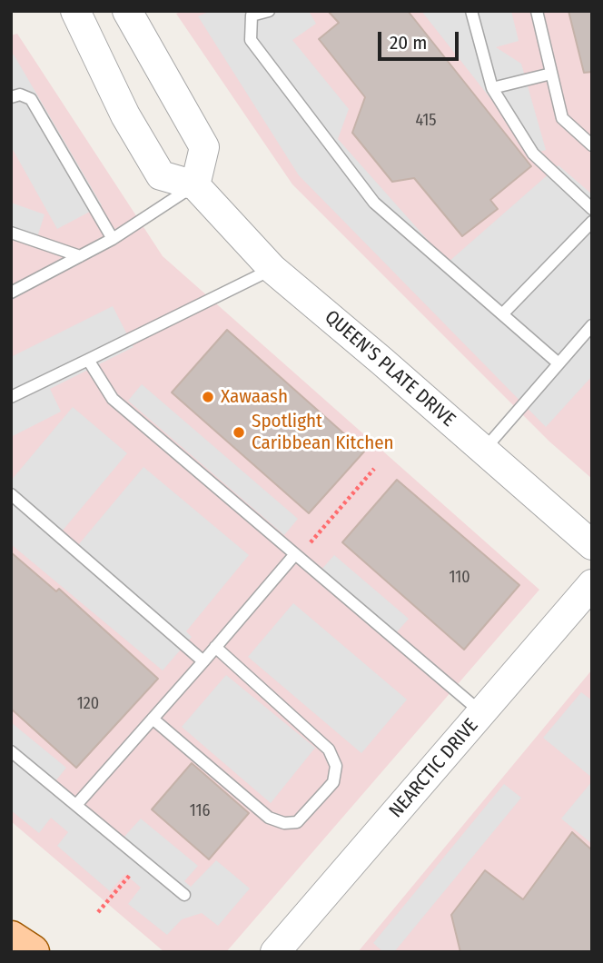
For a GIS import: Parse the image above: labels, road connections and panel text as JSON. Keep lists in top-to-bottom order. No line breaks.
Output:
{"streets":{"street":["QUEEN'S PLATE DRIVE","NEARCTIC DRIVE"]},"places":["Xawaash","Spotlight Caribbean Kitchen"],"house_numbers":["415","110","120","116"],"scale_bar":"20 m"}
